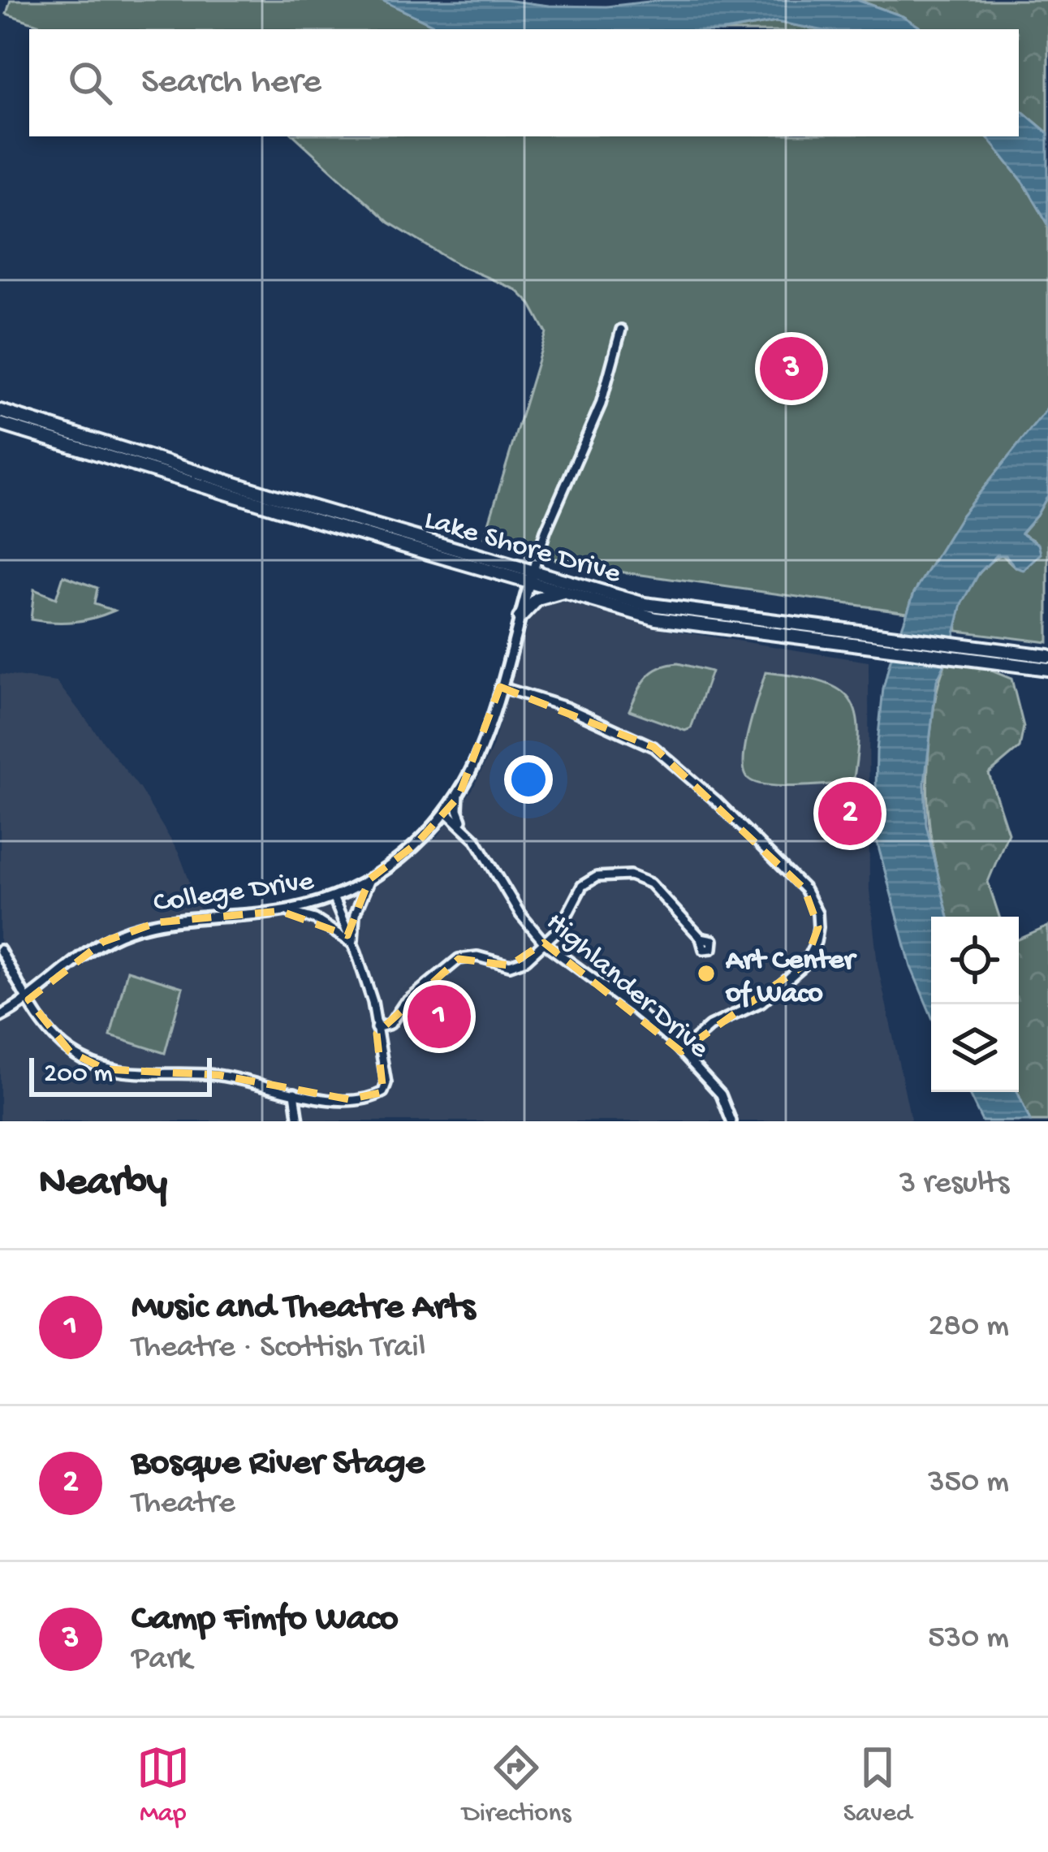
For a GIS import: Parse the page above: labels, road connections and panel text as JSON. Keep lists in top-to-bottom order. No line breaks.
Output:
{"streets":{"main road":["Lake Shore Drive"],"street":["College Drive","Highlander Drive"]},"crossings":[["Lake Shore Drive","College Drive"],["College Drive","Highlander Drive"]],"places":["Art Center of Waco"],"scale_bar":"200 m","page":{"search":"Search here","pins":["3","2","1"],"scale":"200 m","heading":["Nearby","3 results"],"list":[{"mark":"1","name":"Music and Theatre Arts","note":"Theatre · Scottish Trail","value":"280 m"},{"mark":"2","name":"Bosque River Stage","note":"Theatre","value":"350 m"},{"mark":"3","name":"Camp Fimfo Waco","note":"Park","value":"530 m"}],"nav":["Map","Directions","Saved"]}}
